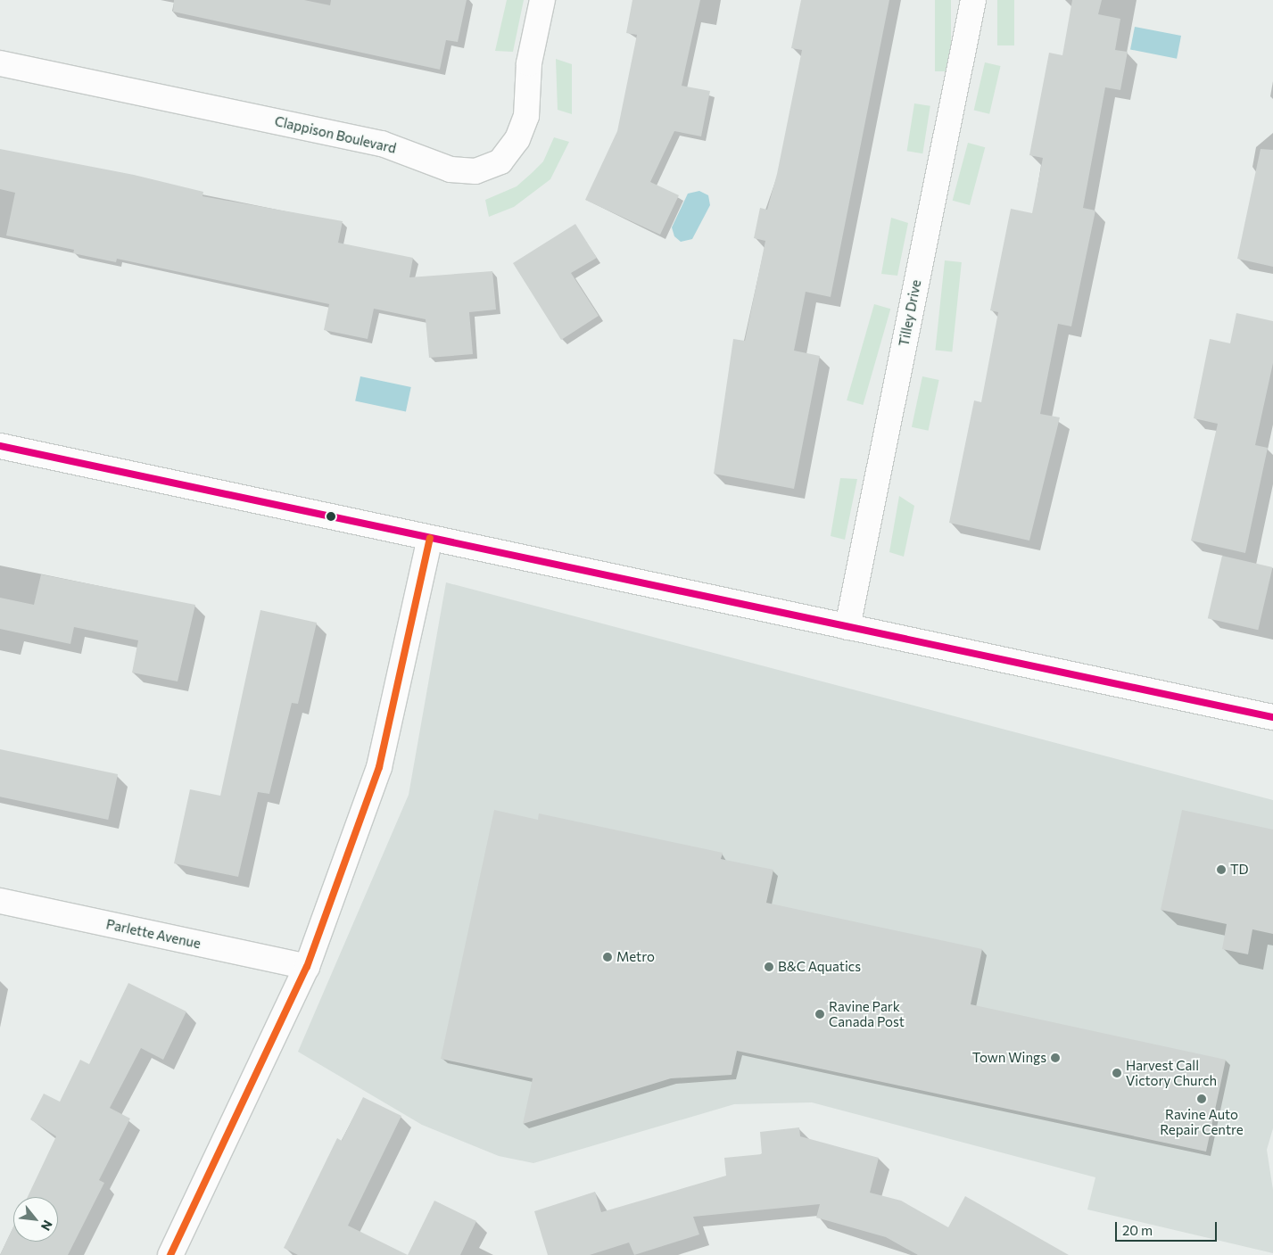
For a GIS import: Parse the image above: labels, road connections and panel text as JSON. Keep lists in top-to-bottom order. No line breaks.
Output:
{"streets":{"street":["Clappison Boulevard","Tilley Drive","Parlette Avenue"]},"places":["TD","Metro","B&C Aquatics","Ravine Park Canada Post","Town Wings","Harvest Call Victory Church","Ravine Auto Repair Centre"],"scale_bar":"20 m","north":"bottom right"}
